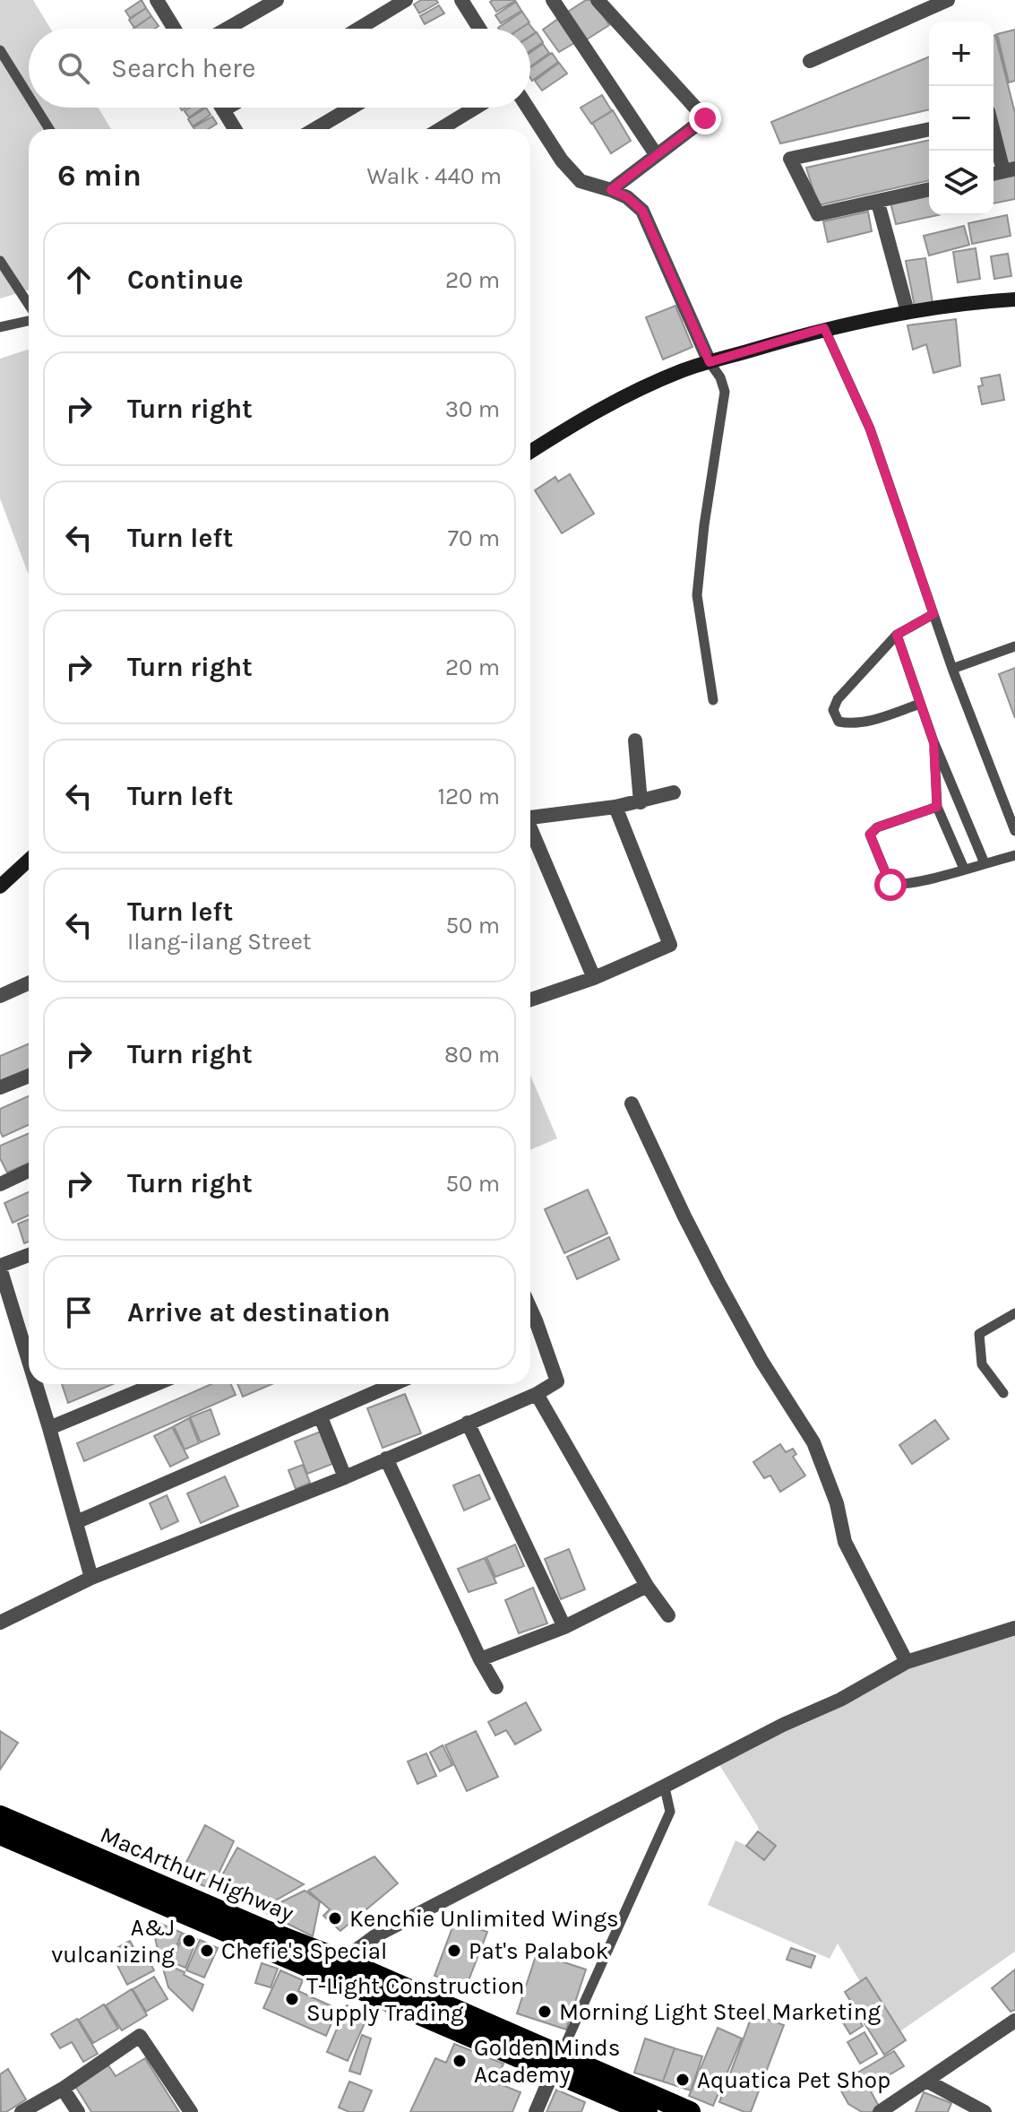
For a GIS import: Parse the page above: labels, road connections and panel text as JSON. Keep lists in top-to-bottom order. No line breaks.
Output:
{"streets":{"highway":["MacArthur Highway"]},"places":["Kenchie Unlimited Wings","A&J vulcanizing","Chefie's Special","Pat's Palabok","T-Light Construction Supply Trading","Morning Light Steel Marketing","Golden Minds Academy","Aquatica Pet Shop"],"page":{"map_buttons":["+","−"],"search":"Search here","heading":["6 min","Walk · 440 m"],"list":[["Continue","20 m"],["Turn right","30 m"],["Turn left","70 m"],["Turn right","20 m"],["Turn left","120 m"],["Turn left","Ilang-ilang Street","50 m"],["Turn right","80 m"],["Turn right","50 m"],"Arrive at destination"]}}
